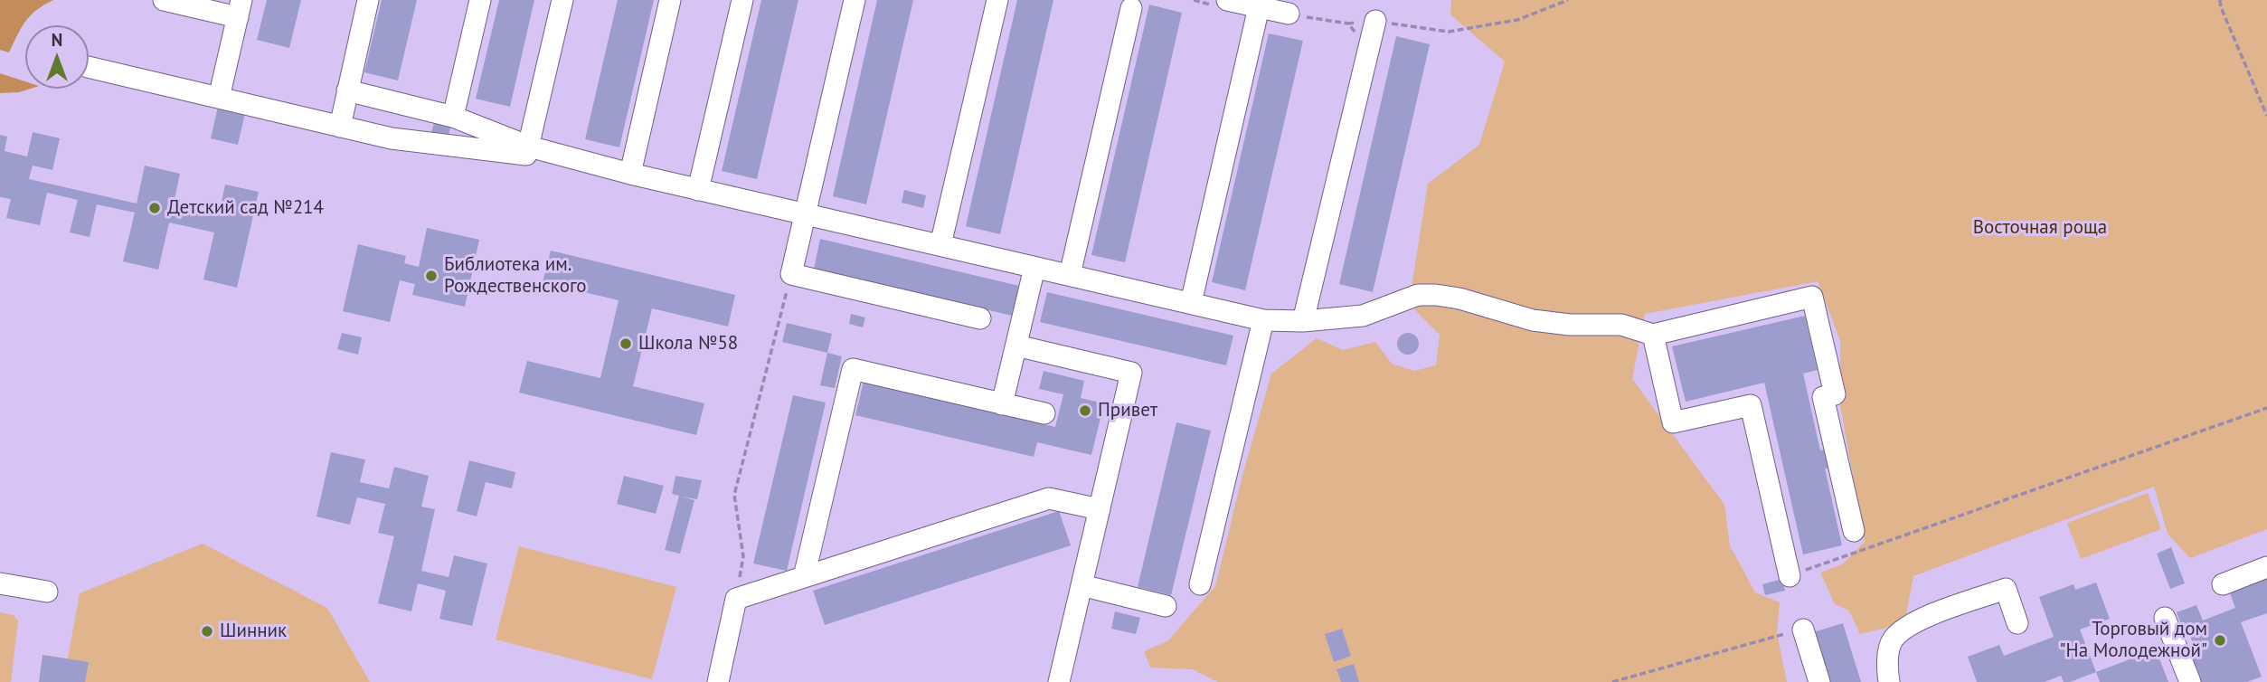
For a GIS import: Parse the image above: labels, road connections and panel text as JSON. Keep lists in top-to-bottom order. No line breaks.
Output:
{"parks":["Восточная роща"],"places":["Детский сад №214","Библиотека им. Рождественского","Школа №58","Привет","Шинник","Торговый дом \"На Молодежной\""],"north":"top"}
